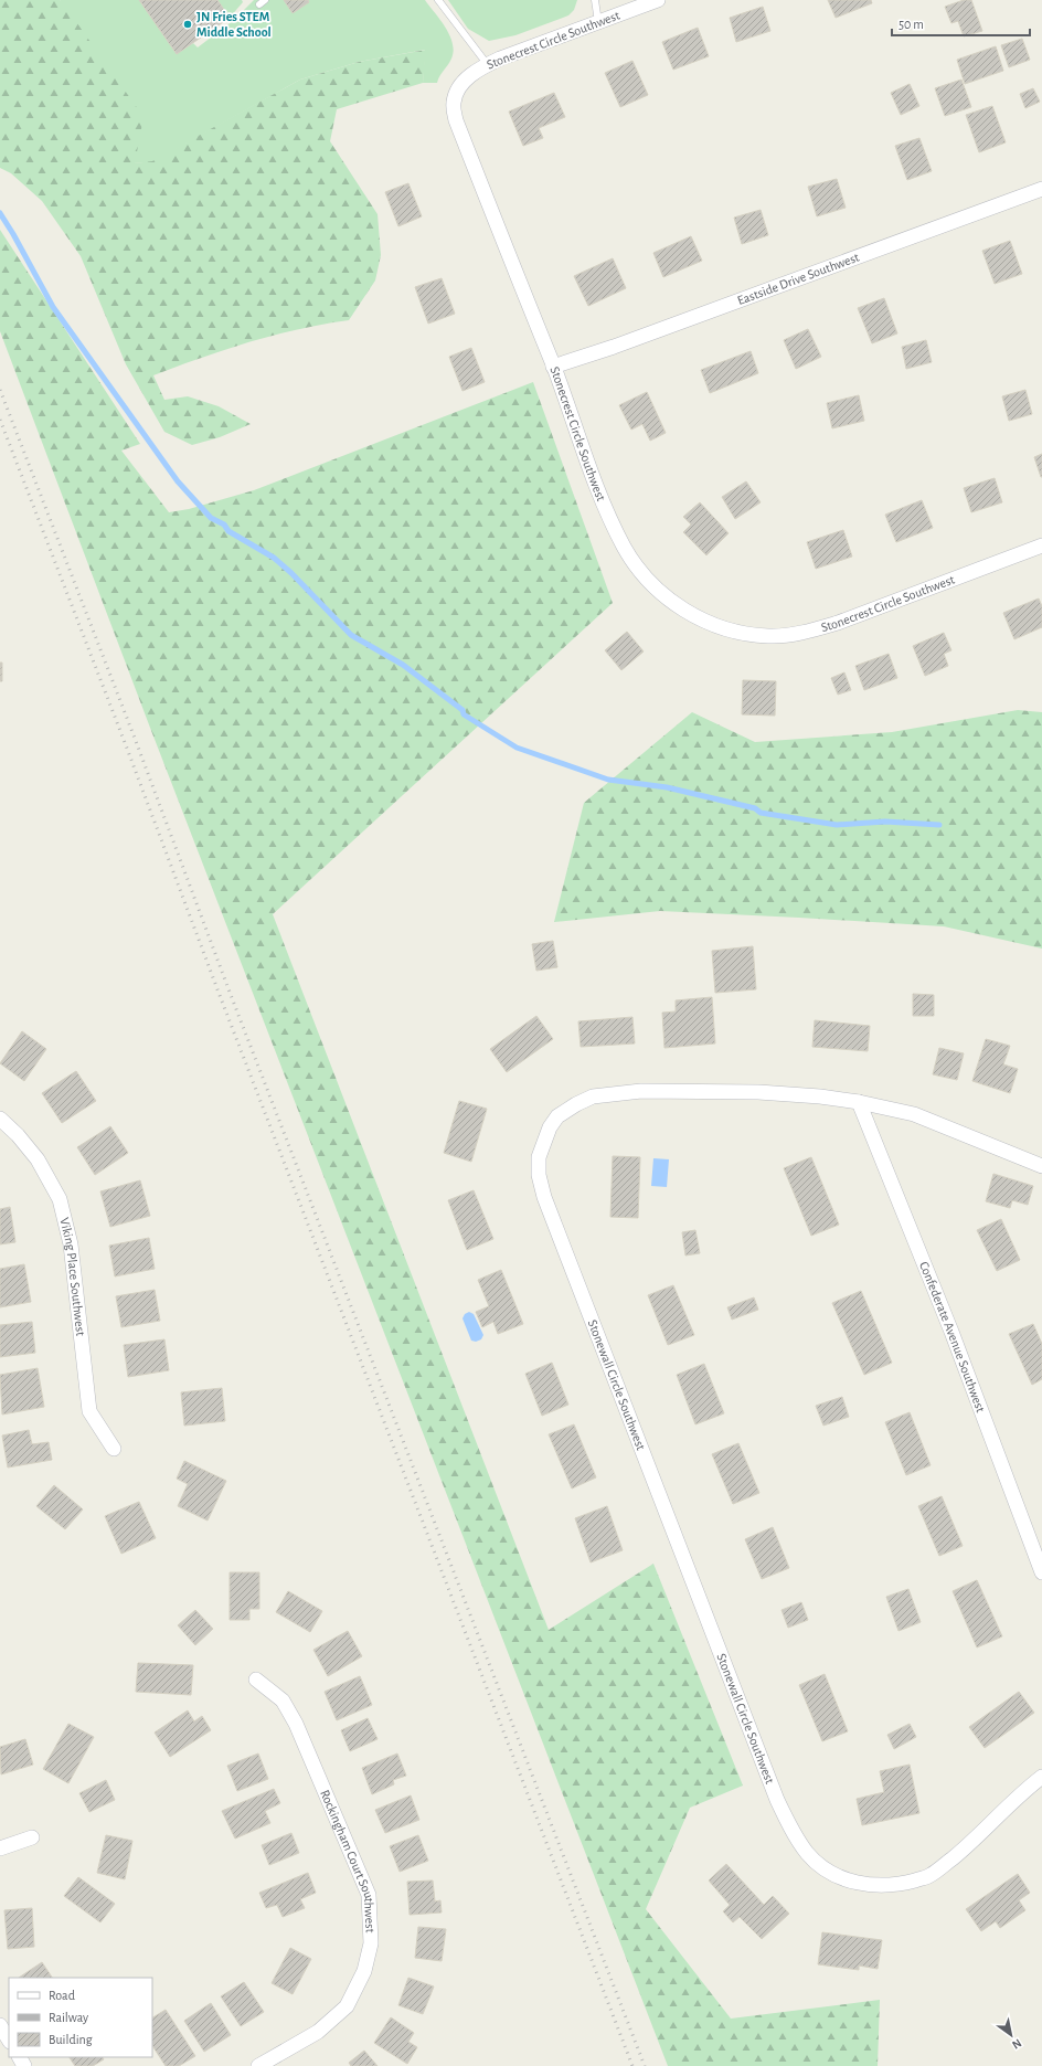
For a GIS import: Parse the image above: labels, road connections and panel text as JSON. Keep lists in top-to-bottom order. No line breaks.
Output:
{"streets":{"street":["Stonecrest Circle Southwest","Eastside Drive Southwest","Viking Place Southwest","Confederate Avenue Southwest","Stonewall Circle Southwest","Rockingham Court Southwest"]},"crossings":[["Stonecrest Circle Southwest","Eastside Drive Southwest"],["Confederate Avenue Southwest","Stonewall Circle Southwest"]],"places":["JN Fries STEM Middle School"],"legend":["Road","Railway","Building"],"scale_bar":"50 m","north":"bottom right"}
